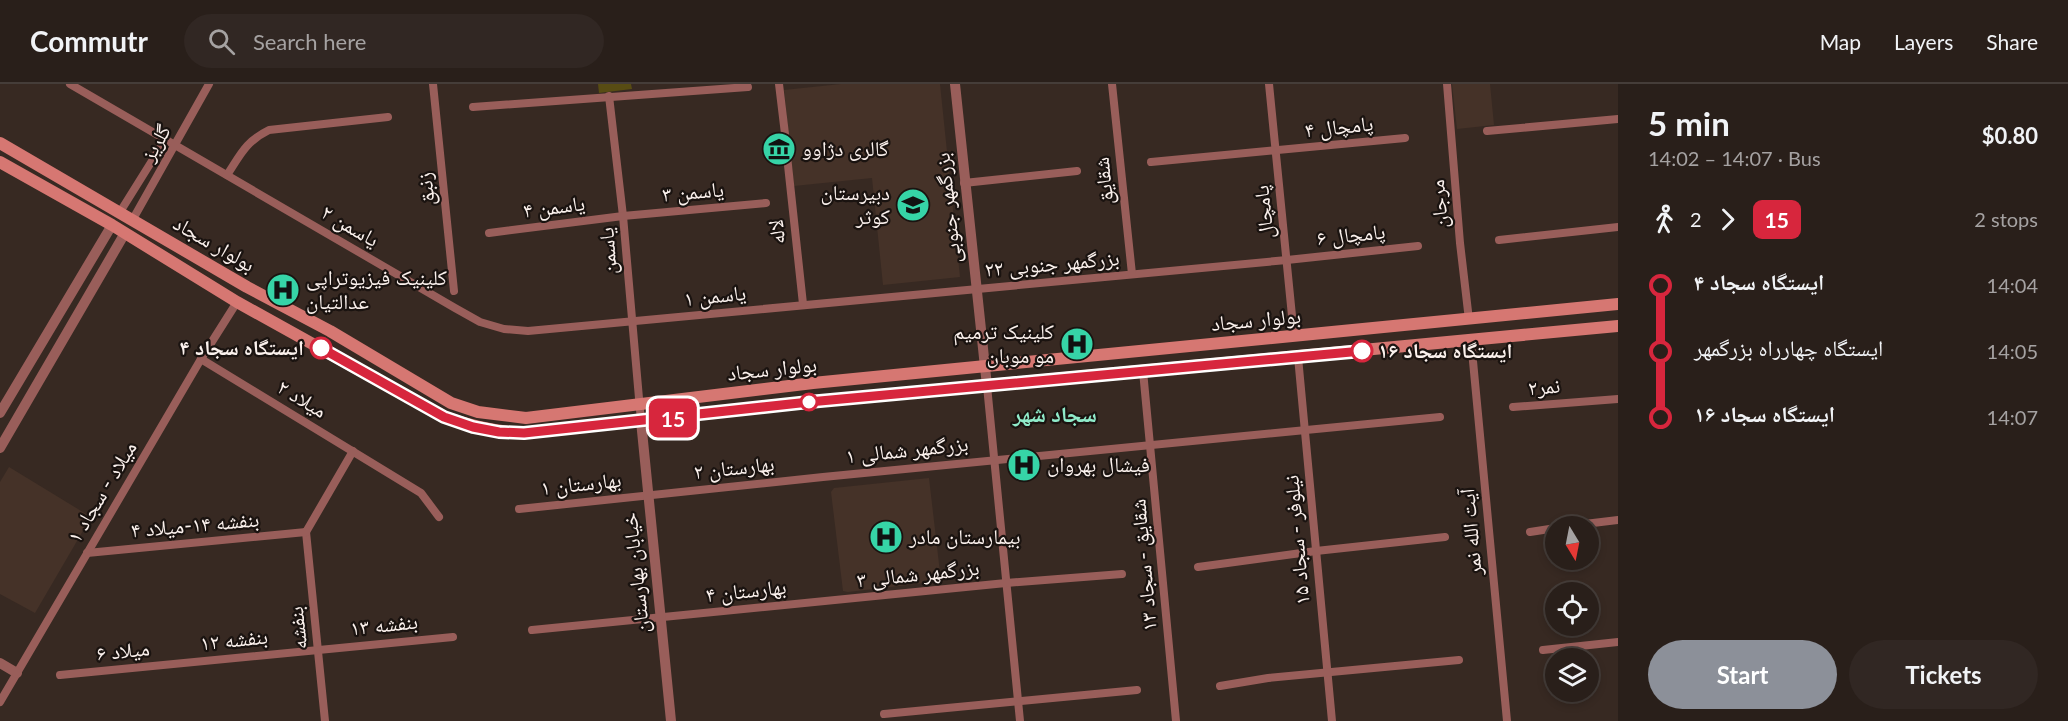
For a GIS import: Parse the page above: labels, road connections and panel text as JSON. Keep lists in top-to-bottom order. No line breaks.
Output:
{"streets":{"main road":["بولوار سجاد"],"street":["پامچال ۴","گلریز","شقایق","زنبق","یاسمن ۳","مرجان","یاسمن ۴","بزرگمهر جنوبی","پامچال","یاسمن ۲","لاله","پامچال ۶","یاسمن","بزرگمهر جنوبی ۲۲","یاسمن ۱","نمر۲","میلاد ۲","بزرگمهر شمالی ۱","بهارستان ۲","بهارستان ۱","میلاد - سجاد ۱","بنفشه ۱۴-میلاد ۴","آیت الله نمر","نیلوفر - سجاد ۱۵","شقایق - سجاد ۱۳","خیابان بهارستان","بزرگمهر شمالی ۳","بهارستان ۴","بنفشه ۱۳","بنفشه","بنفشه ۱۲","میلاد ۶"]},"crossings":[["پامچال ۴","پامچال"],["گلریز","یاسمن ۲"],["گلریز","بولوار سجاد"],["شقایق","پامچال ۶"],["شقایق","بزرگمهر جنوبی ۲۲"],["یاسمن ۳","یاسمن ۴"],["یاسمن ۳","یاسمن"],["مرجان","بولوار سجاد"],["یاسمن ۴","یاسمن"],["بزرگمهر جنوبی","بولوار سجاد"],["بزرگمهر جنوبی","بزرگمهر جنوبی ۲۲"],["پامچال","پامچال ۶"],["پامچال","بولوار سجاد"],["یاسمن ۲","یاسمن"],["یاسمن ۲","یاسمن ۱"],["لاله","بزرگمهر جنوبی ۲۲"],["لاله","یاسمن ۱"],["پامچال ۶","بزرگمهر جنوبی ۲۲"],["بولوار سجاد","یاسمن"],["بولوار سجاد","میلاد - سجاد ۱"],["بولوار سجاد","آیت الله نمر"],["بولوار سجاد","نیلوفر - سجاد ۱۵"],["بولوار سجاد","شقایق - سجاد ۱۳"],["بولوار سجاد","خیابان بهارستان"],["یاسمن","یاسمن ۱"],["یاسمن","خیابان بهارستان"],["بزرگمهر جنوبی ۲۲","یاسمن ۱"],["میلاد ۲","میلاد - سجاد ۱"],["بزرگمهر شمالی ۱","بهارستان ۲"],["بزرگمهر شمالی ۱","نیلوفر - سجاد ۱۵"],["بزرگمهر شمالی ۱","شقایق - سجاد ۱۳"],["بهارستان ۲","بهارستان ۱"],["بهارستان ۲","خیابان بهارستان"],["بهارستان ۱","خیابان بهارستان"],["میلاد - سجاد ۱","بنفشه ۱۴-میلاد ۴"],["بنفشه ۱۴-میلاد ۴","بنفشه"],["خیابان بهارستان","بهارستان ۴"],["بزرگمهر شمالی ۳","بهارستان ۴"],["بنفشه ۱۳","بنفشه"],["بنفشه ۱۳","بنفشه ۱۲"],["بنفشه","بنفشه ۱۲"],["بنفشه ۱۲","میلاد ۶"]],"districts":["سجاد شهر"],"places":{"museum":["گالری دژاوو"],"school or university":["دبیرستان کوثر"],"hospital":["کلینیک فیزیوتراپی عدالتیان","کلینیک ترمیم مو موبان","فیشال بهروان","بیمارستان مادر"],"other":["ایستگاه سجاد ۴","ایستگاه سجاد ۱۶"]},"lines":["bus line 15"],"north":"bottom","page":{"header":"Commutr","search":"Search here","nav":["Map","Layers","Share"],"on_map":"15","heading":["5 min","14:02 – 14:07 · Bus","$0.80"],"legs":["2","15","2 stops"],"list":[{"name":"ایستگاه سجاد ۴","value":"14:04"},{"name":"ایستگاه چهارراه بزرگمهر","value":"14:05"},{"name":"ایستگاه سجاد ۱۶","value":"14:07"}],"buttons":["Start","Tickets"]}}
